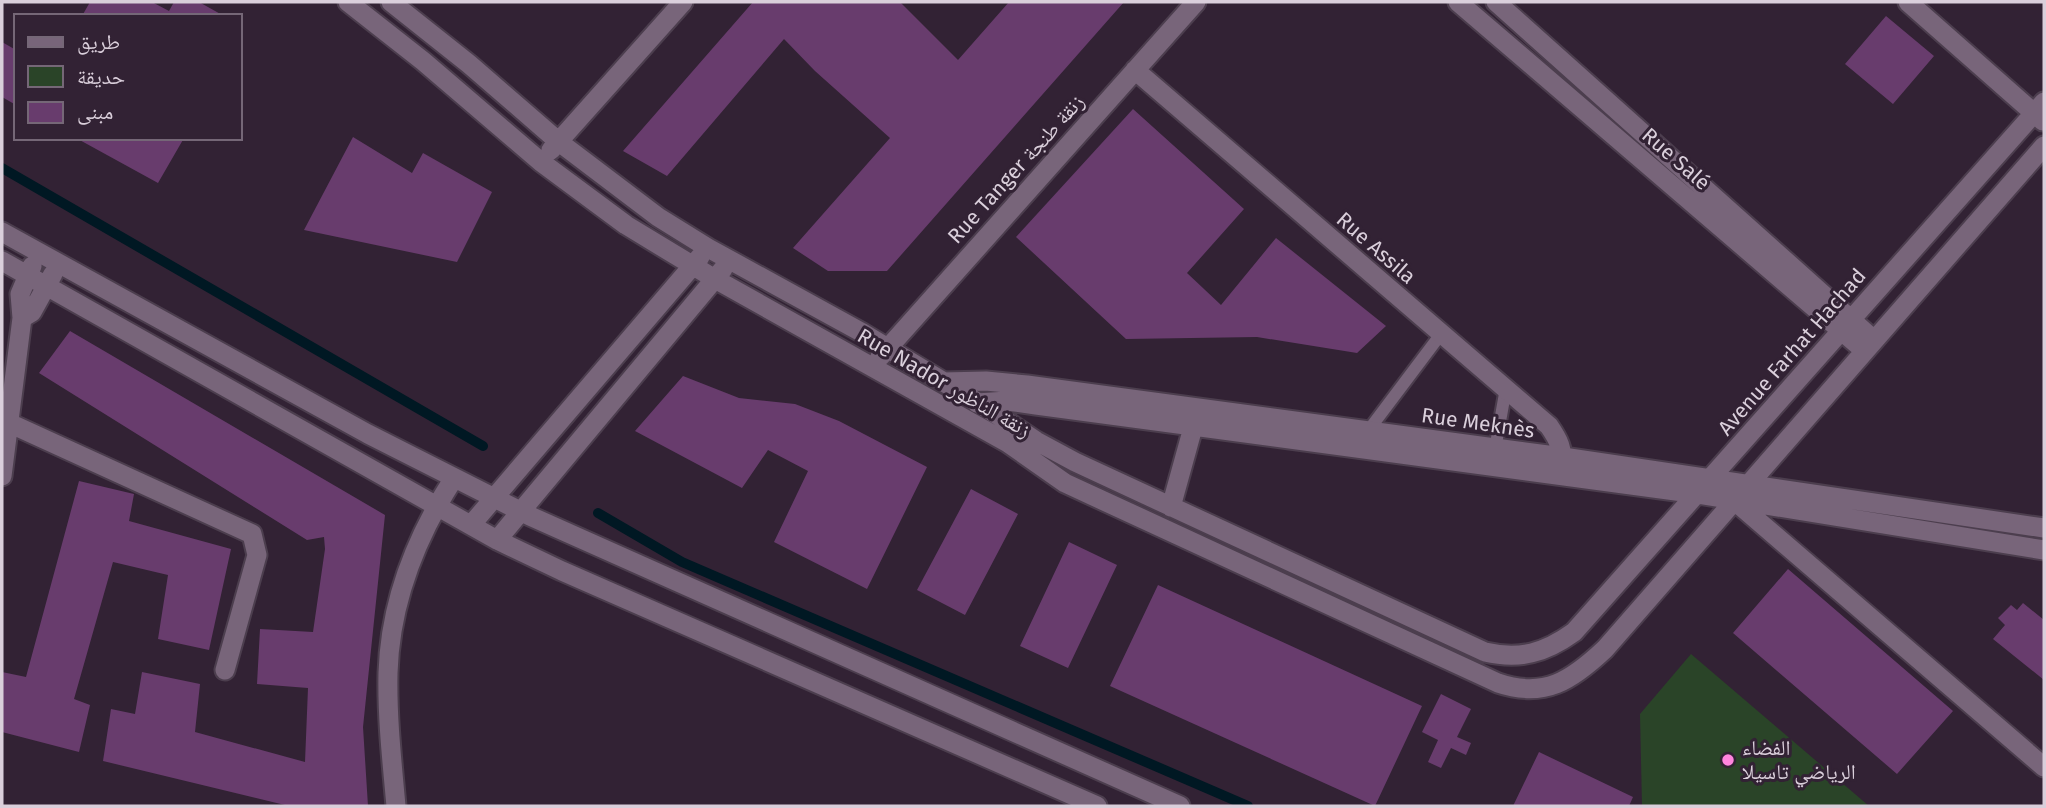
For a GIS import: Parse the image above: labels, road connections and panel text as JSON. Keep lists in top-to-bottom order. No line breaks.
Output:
{"streets":{"street":["Rue Salé","Rue Tanger زنقة طنجة","Rue Assila","Avenue Farhat Hachad","Rue Nador زنقة الناظور","Rue Meknès"]},"crossings":[["Rue Salé","Avenue Farhat Hachad"],["Rue Tanger زنقة طنجة","Rue Assila"],["Rue Tanger زنقة طنجة","Rue Nador زنقة الناظور"],["Rue Assila","Rue Meknès"],["Avenue Farhat Hachad","Rue Nador زنقة الناظور"],["Avenue Farhat Hachad","Rue Meknès"],["Rue Nador زنقة الناظور","Rue Meknès"]],"places":["الفضاء الرياضي تاسيلا"],"legend":["طريق","حديقة","مبنى"]}
